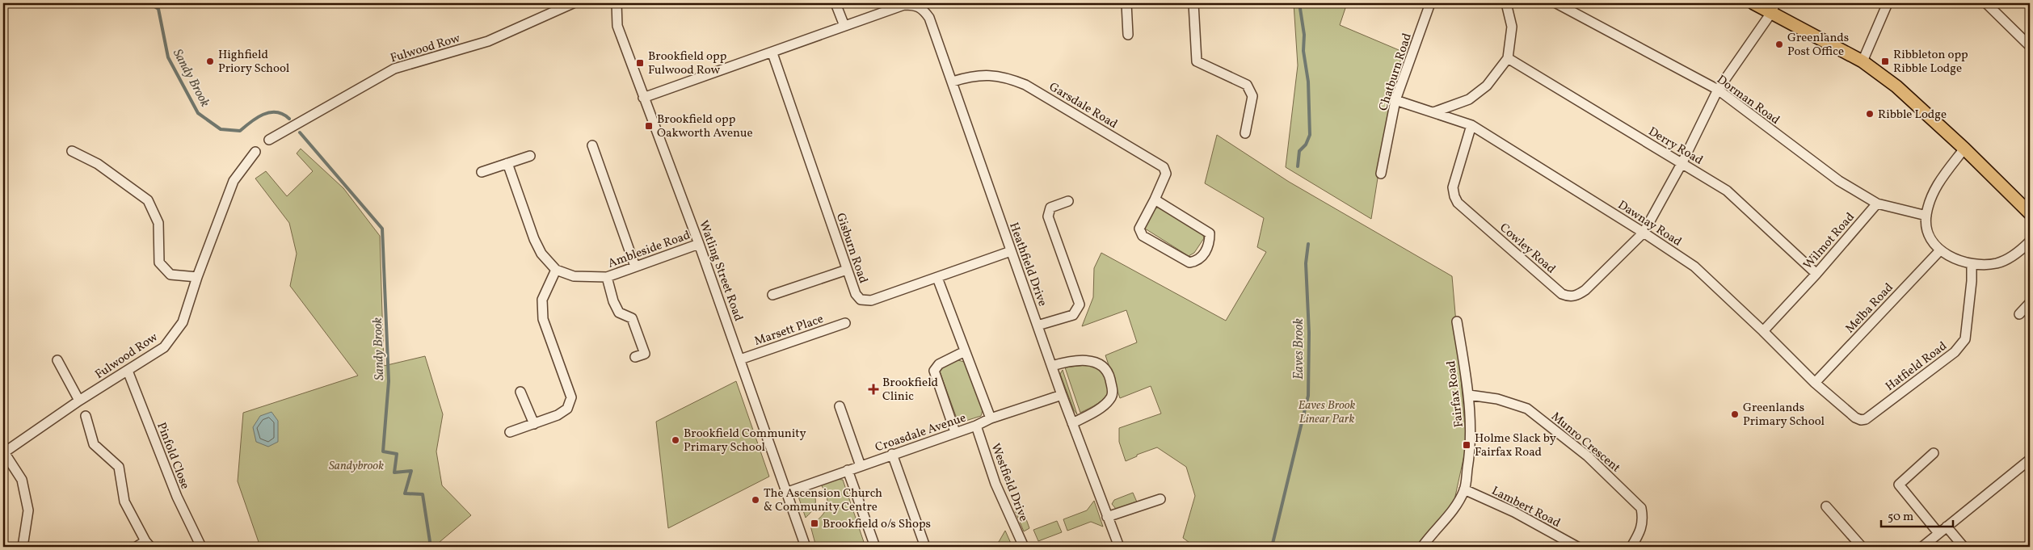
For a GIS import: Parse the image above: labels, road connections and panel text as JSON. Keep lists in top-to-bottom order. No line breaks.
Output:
{"streets":{"street":["Fulwood Row","Chatburn Road","Dorman Road","Garsdale Road","Derry Road","Dawnay Road","Wilmot Road","Gisburn Road","Cowley Road","Ambleside Road","Heathfield Drive","Watling Street Road","Melba Road","Marsett Place","Hatfield Road","Fairfax Road","Croasdale Avenue","Munro Crescent","Pinfold Close","Westfield Drive","Lambert Road"]},"crossings":[["Fulwood Row","Pinfold Close"],["Chatburn Road","Dawnay Road"],["Dorman Road","Wilmot Road"],["Dorman Road","Cowley Road"],["Garsdale Road","Heathfield Drive"],["Derry Road","Wilmot Road"],["Derry Road","Cowley Road"],["Dawnay Road","Wilmot Road"],["Dawnay Road","Cowley Road"],["Dawnay Road","Melba Road"],["Dawnay Road","Hatfield Road"],["Gisburn Road","Heathfield Drive"],["Ambleside Road","Watling Street Road"],["Heathfield Drive","Croasdale Avenue"],["Watling Street Road","Marsett Place"],["Watling Street Road","Croasdale Avenue"],["Fairfax Road","Munro Crescent"],["Fairfax Road","Lambert Road"],["Croasdale Avenue","Westfield Drive"]],"water":["Sandy Brook","Eaves Brook"],"parks":["Eaves Brook Linear Park","Sandybrook"],"places":{"other":["Greenlands Post Office","Highfield Priory School","Ribble Lodge","Greenlands Primary School","Brookfield Community Primary School","The Ascension Church & Community Centre"],"transit":["Ribbleton opp Ribble Lodge","Brookfield opp Fulwood Row","Brookfield opp Oakworth Avenue","Holme Slack by Fairfax Road","Brookfield o/s Shops"],"health":["Brookfield Clinic"]},"scale_bar":"50 m"}
